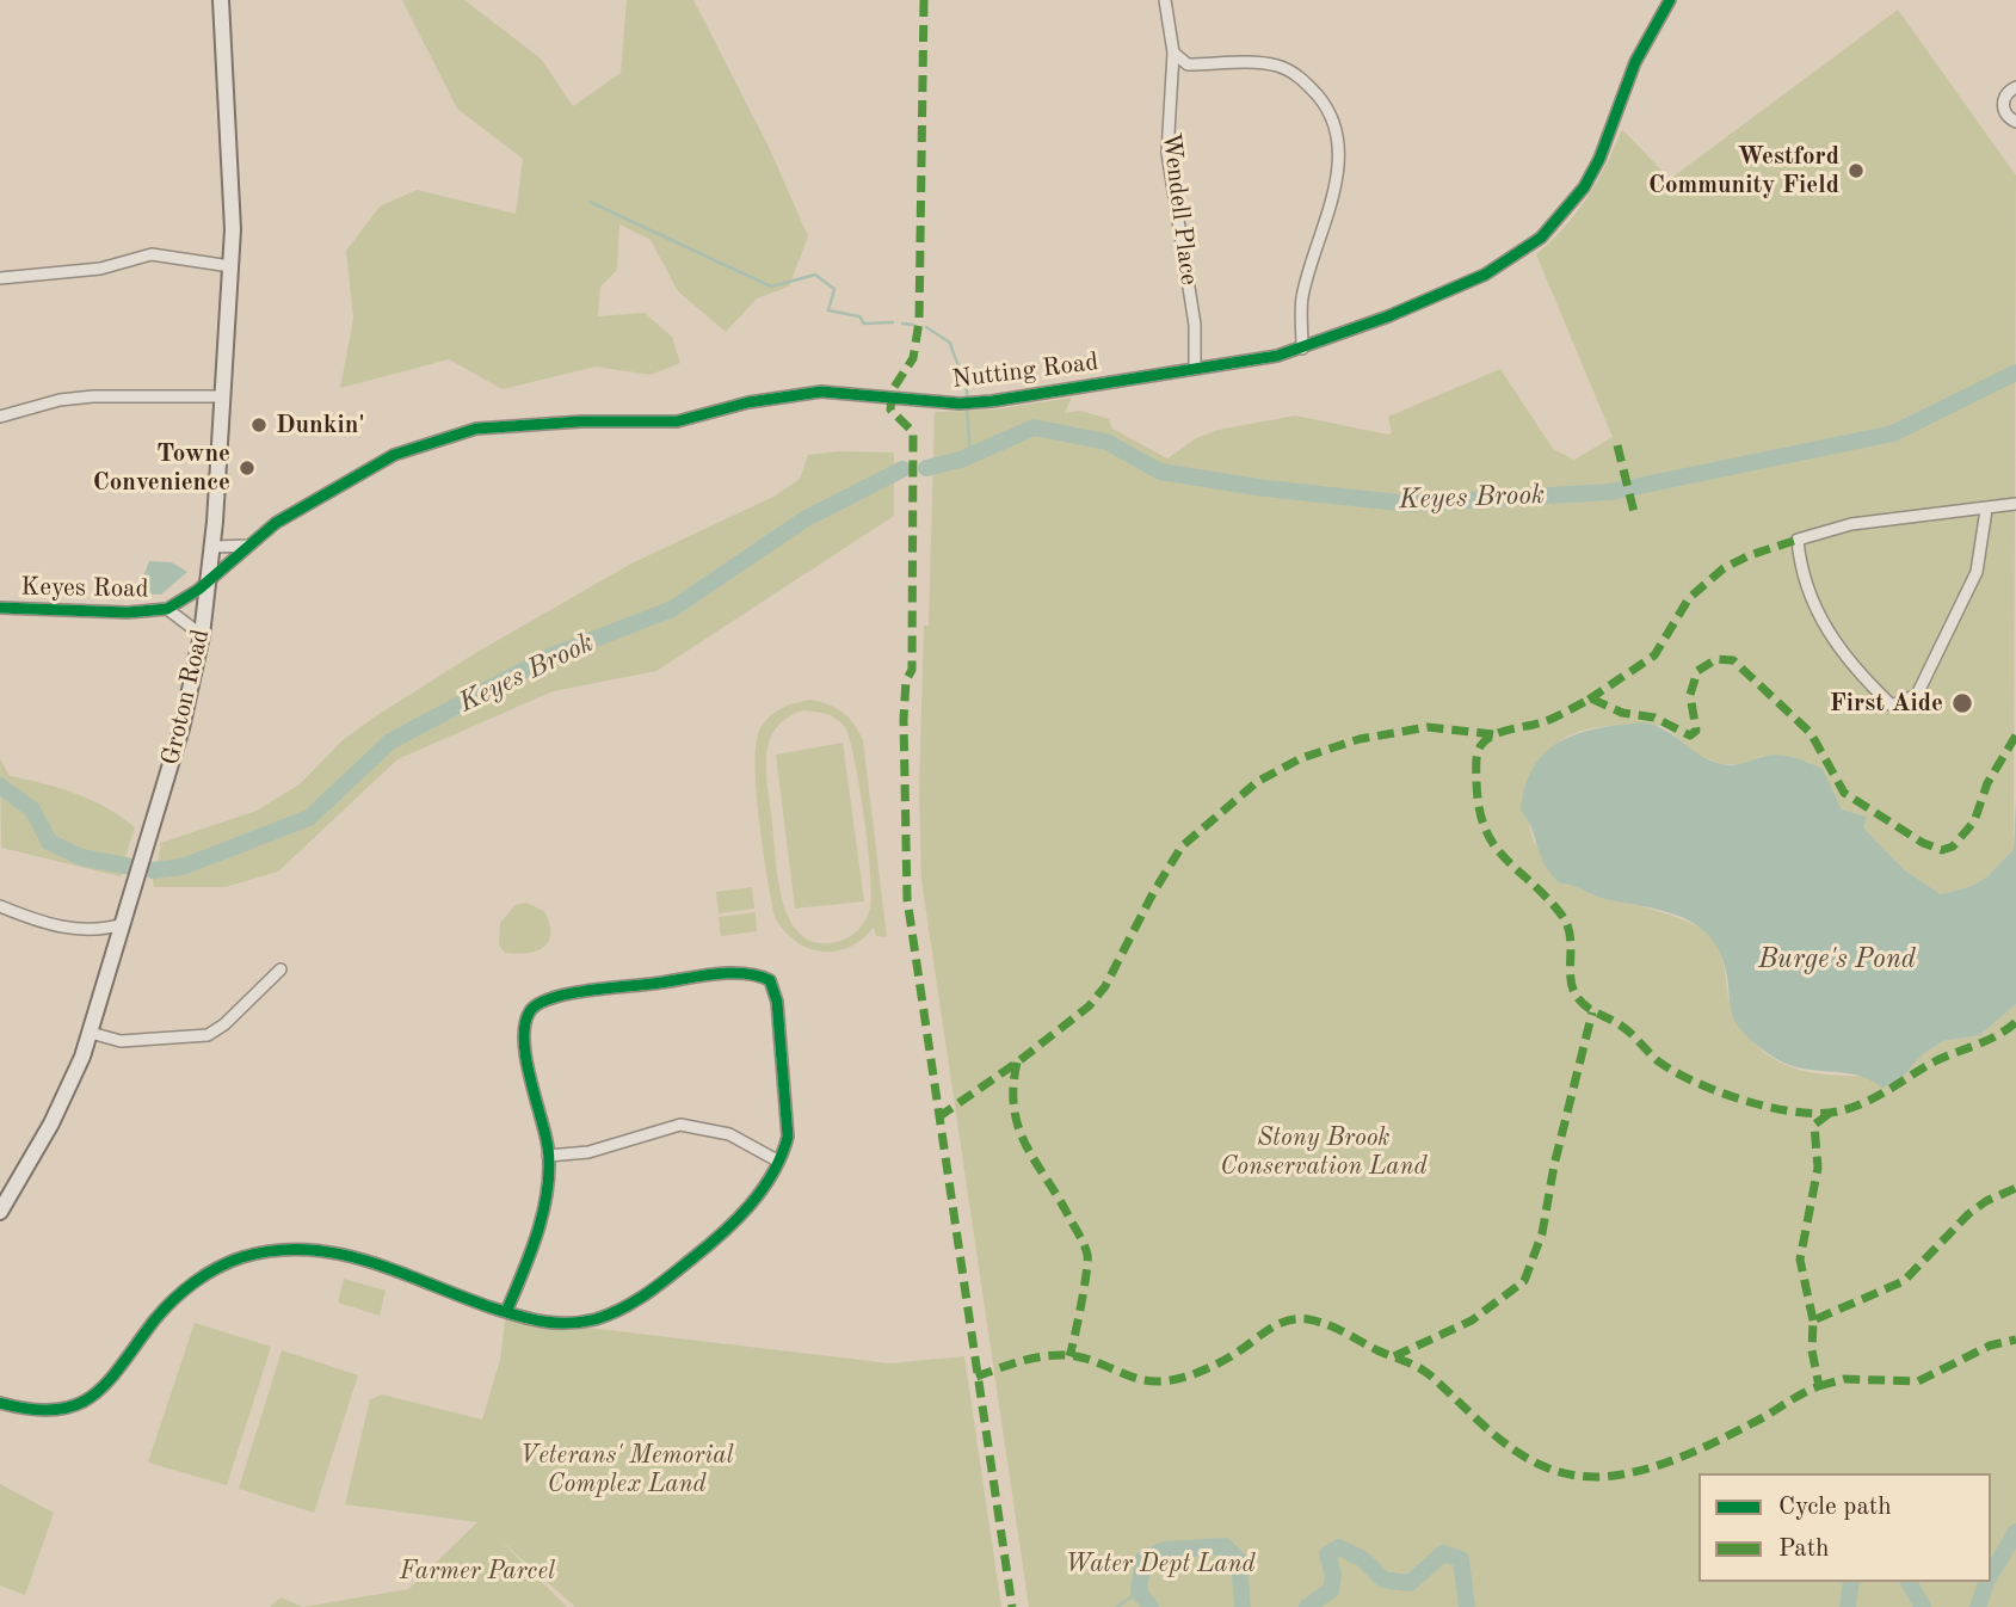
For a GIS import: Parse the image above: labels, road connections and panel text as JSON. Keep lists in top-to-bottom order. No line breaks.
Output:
{"streets":{"main road":["Groton Road"],"street":["Wendell Place","Nutting Road","Keyes Road"]},"crossings":[["Wendell Place","Nutting Road"],["Nutting Road","Keyes Road"],["Nutting Road","Groton Road"],["Keyes Road","Groton Road"]],"water":["Keyes Brook","Burge's Pond"],"parks":["Stony Brook Conservation Land","Veterans' Memorial Complex Land","Water Dept Land","Farmer Parcel"],"places":["Westford Community Field","Dunkin'","Towne Convenience","First Aide"],"legend":["Cycle path","Path"]}
